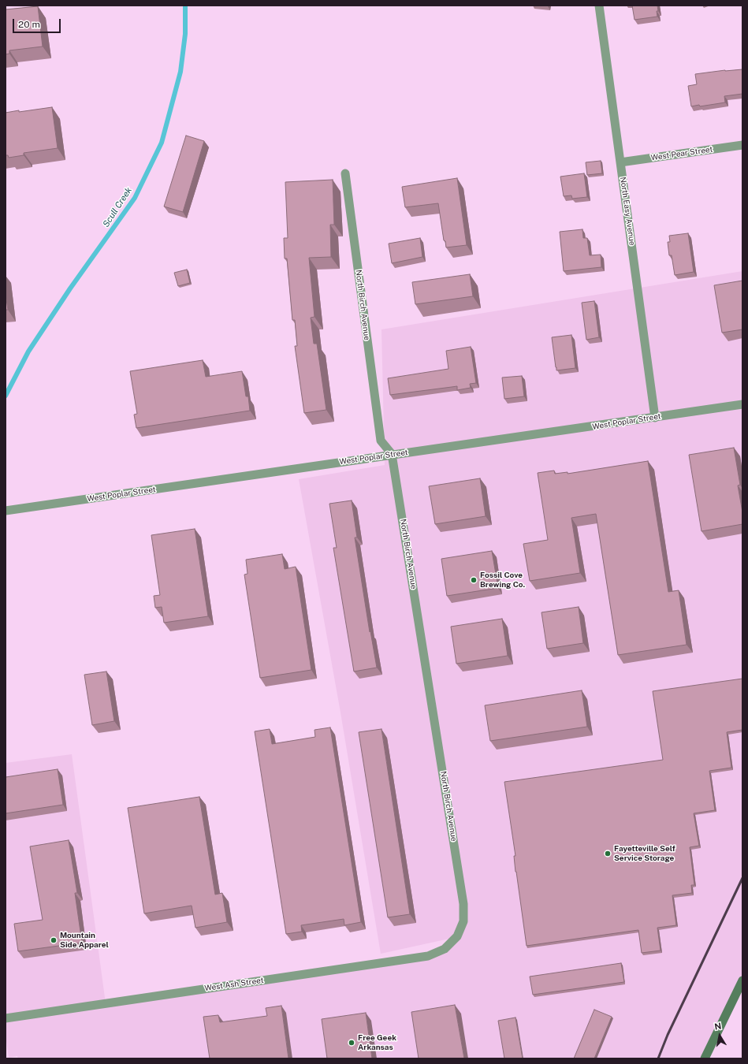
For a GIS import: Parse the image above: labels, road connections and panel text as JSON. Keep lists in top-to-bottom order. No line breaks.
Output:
{"streets":{"street":["West Pear Street","North Easy Avenue","North Birch Avenue","West Poplar Street","West Ash Street"]},"crossings":[["West Pear Street","North Easy Avenue"],["North Easy Avenue","West Poplar Street"],["North Birch Avenue","West Poplar Street"],["North Birch Avenue","West Ash Street"]],"water":["Scull Creek"],"places":["Fossil Cove Brewing Co.","Fayetteville Self Service Storage","Mountain Side Apparel","Free Geek Arkansas"],"scale_bar":"20 m","north":"top"}
